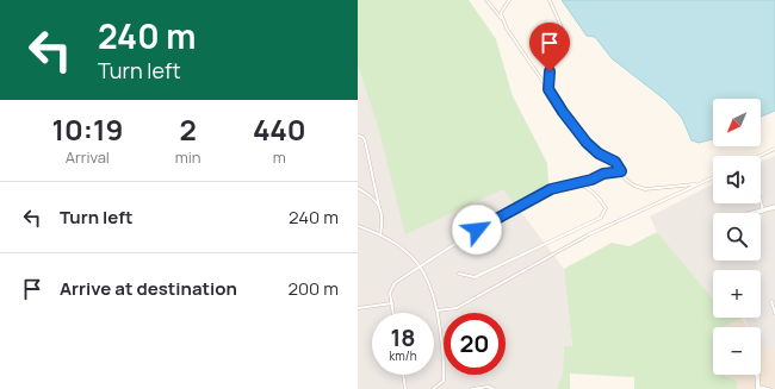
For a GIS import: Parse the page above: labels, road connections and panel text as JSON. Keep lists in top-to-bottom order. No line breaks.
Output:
{"north":"bottom left","page":{"turn":["240 m","Turn left"],"map_buttons":["+","−"],"eta":["10:19","Arrival","2","min","440","m"],"list":[{"name":"Turn left","value":"240 m"},{"name":"Arrive at destination","value":"200 m"}],"speed":"18 km/h","limit":"20"}}
